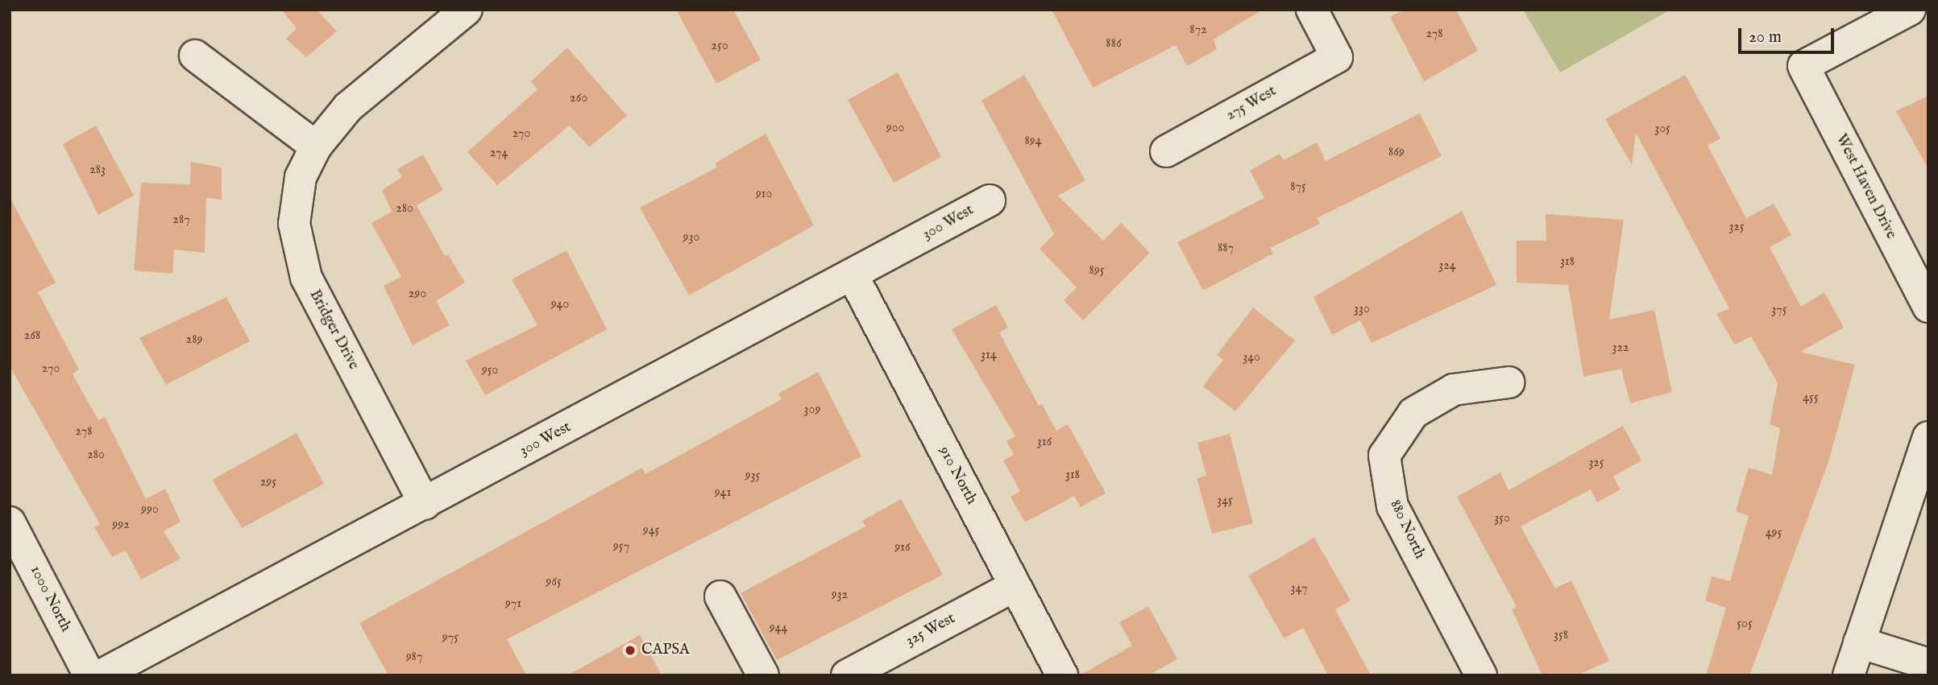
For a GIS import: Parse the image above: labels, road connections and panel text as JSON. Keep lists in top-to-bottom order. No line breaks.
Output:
{"streets":{"street":["275 West","West Haven Drive","300 West","Bridger Drive","910 North","880 North","1000 North","325 West"]},"crossings":[["300 West","Bridger Drive"],["300 West","910 North"],["910 North","325 West"]],"places":["CAPSA"],"house_numbers":["872","278","886","250","260","900","305","270","894","869","274","283","875","910","280","287","325","930","887","318","324","895","290","940","330","375","268","289","322","314","340","270","950","455","309","278","316","280","325","318","935","295","941","345","990","350","992","945","495","957","916","965","347","932","971","505","944","358","975","987"],"scale_bar":"20 m"}
